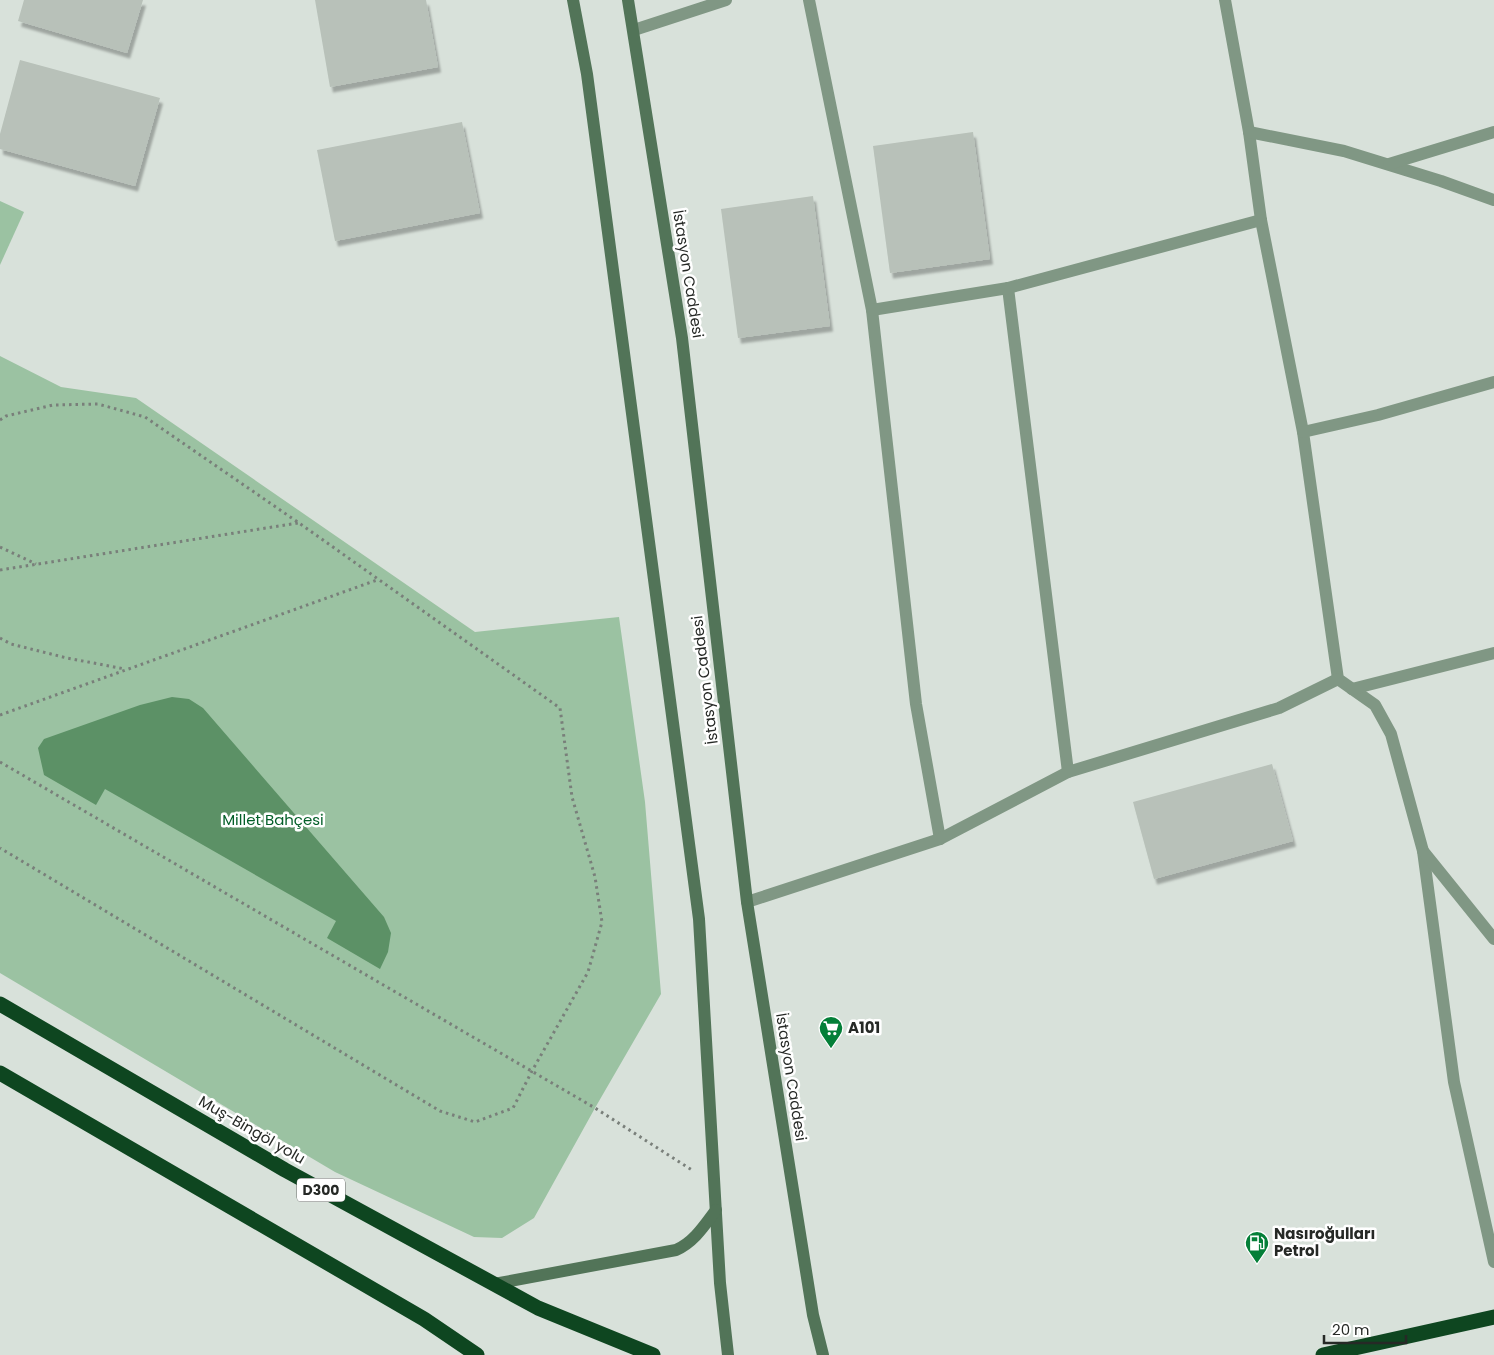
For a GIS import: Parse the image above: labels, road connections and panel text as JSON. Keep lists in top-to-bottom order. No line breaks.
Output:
{"streets":{"highway":["Muş-Bingöl yolu","D300"],"main road":["İstasyon Caddesi"]},"parks":["Millet Bahçesi"],"places":{"supermarket":["A101"],"fuel station":["Nasıroğulları Petrol"]},"scale_bar":"20 m"}
